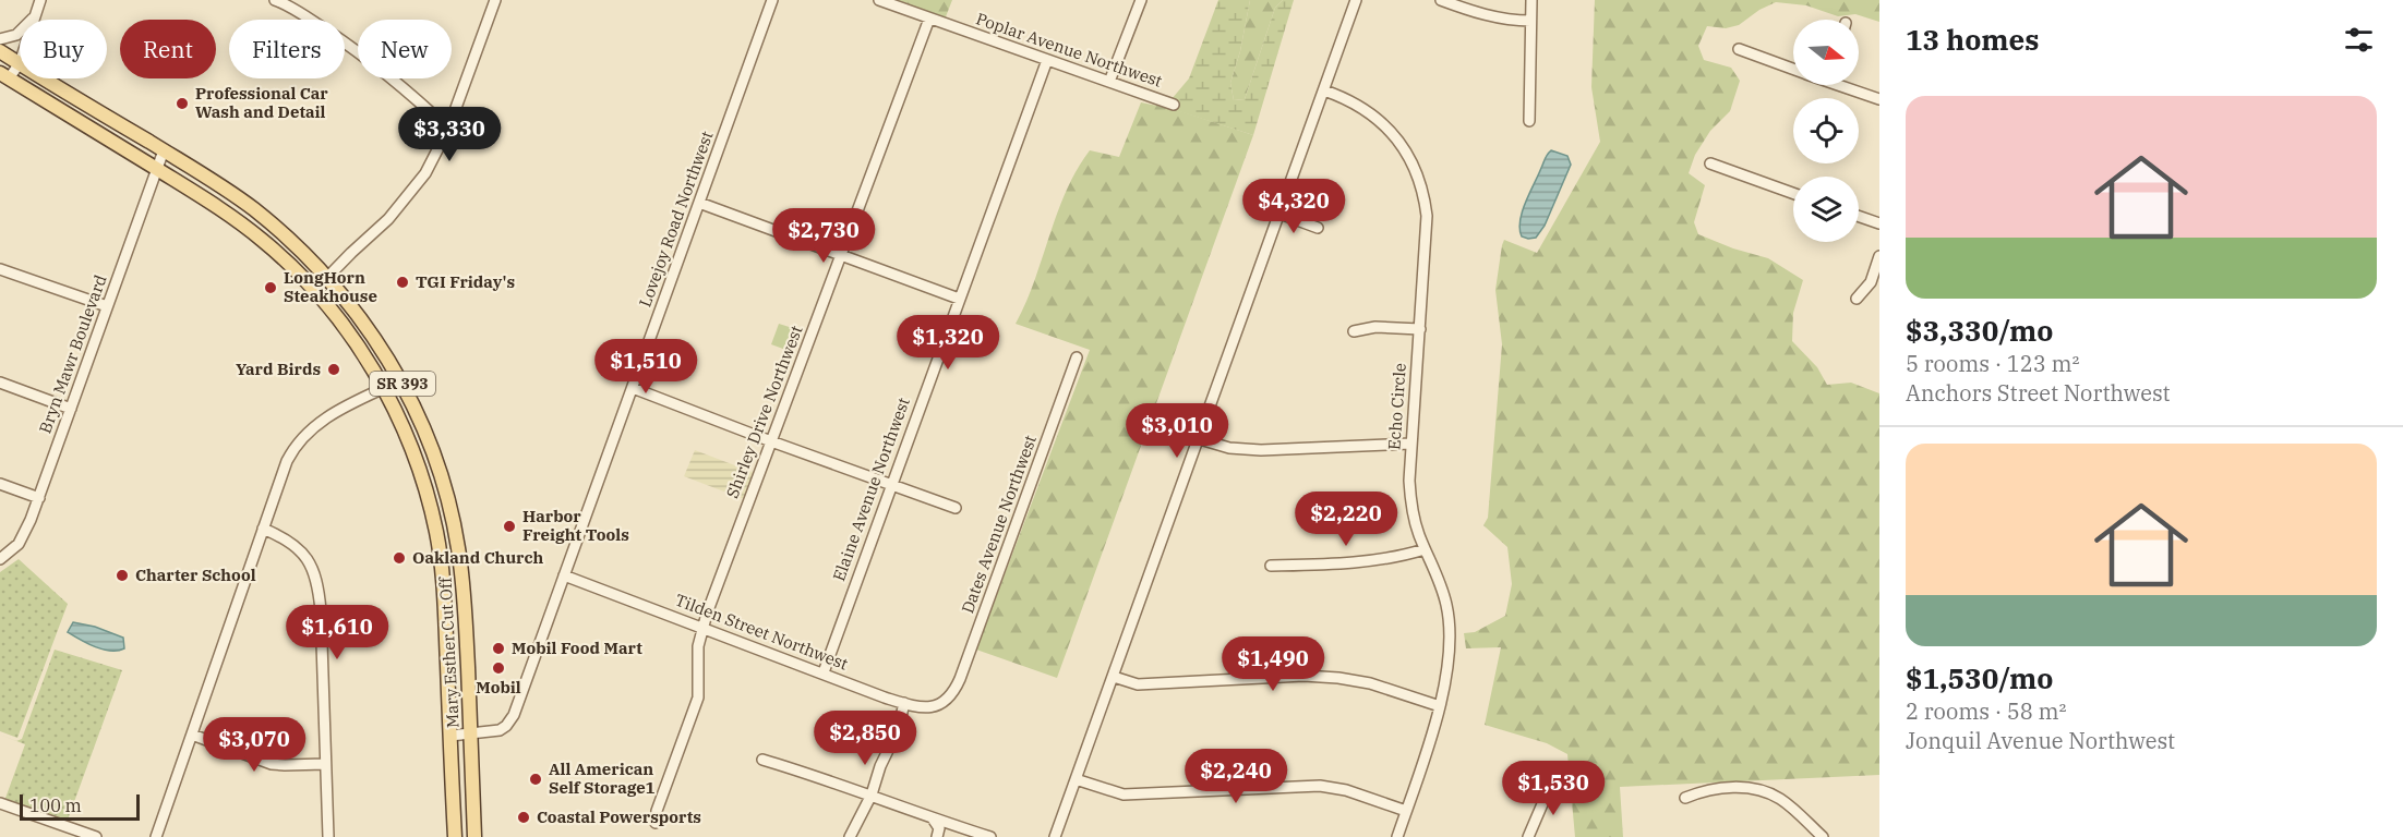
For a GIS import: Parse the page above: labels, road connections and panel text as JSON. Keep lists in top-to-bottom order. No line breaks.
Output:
{"streets":{"main road":["SR 393","Mary Esther Cut Off"],"street":["Poplar Avenue Northwest","Lovejoy Road Northwest","Bryn Mawr Boulevard","Echo Circle","Shirley Drive Northwest","Elaine Avenue Northwest","Dates Avenue Northwest","Tilden Street Northwest"]},"crossings":[["Poplar Avenue Northwest","Shirley Drive Northwest"],["Poplar Avenue Northwest","Elaine Avenue Northwest"],["Lovejoy Road Northwest","Tilden Street Northwest"],["Lovejoy Road Northwest","Mary Esther Cut Off"],["Bryn Mawr Boulevard","SR 393"],["Bryn Mawr Boulevard","Mary Esther Cut Off"],["SR 393","Mary Esther Cut Off"],["Shirley Drive Northwest","Tilden Street Northwest"],["Elaine Avenue Northwest","Tilden Street Northwest"],["Dates Avenue Northwest","Tilden Street Northwest"]],"places":["Professional Car Wash and Detail","TGI Friday's","LongHorn Steakhouse","Yard Birds","Harbor Freight Tools","Oakland Church","Charter School","Mobil Food Mart","Mobil","All American Self Storage1","Coastal Powersports"],"scale_bar":"100 m","north":"right","page":{"heading":"13 homes","chip":["Buy","Rent","Filters","New"],"list":[{"name":"$3,330/mo","note":"5 rooms · 123 m² · Anchors Street Northwest"},{"name":"$1,530/mo","note":"2 rooms · 58 m² · Jonquil Avenue Northwest"}],"price":["$3,330","$4,320","$2,730","$1,320","$1,510","$3,010","$2,220","$1,610","$1,490","$2,850","$3,070","$2,240","$1,530"],"scale":"100 m"}}
